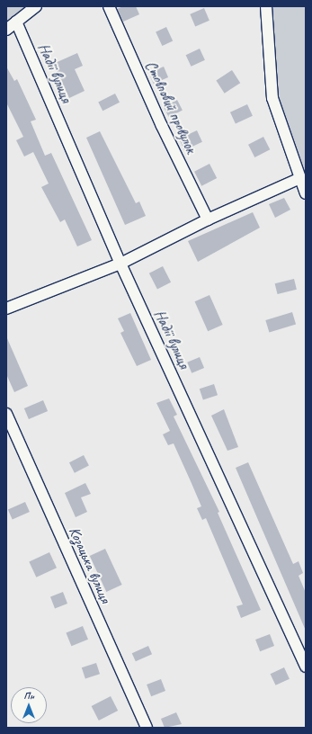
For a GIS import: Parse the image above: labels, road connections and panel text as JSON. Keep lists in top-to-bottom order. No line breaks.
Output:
{"streets":{"street":["Надії вулиця","Стовповий провулок","Козацька вулиця"]},"north":"top"}
